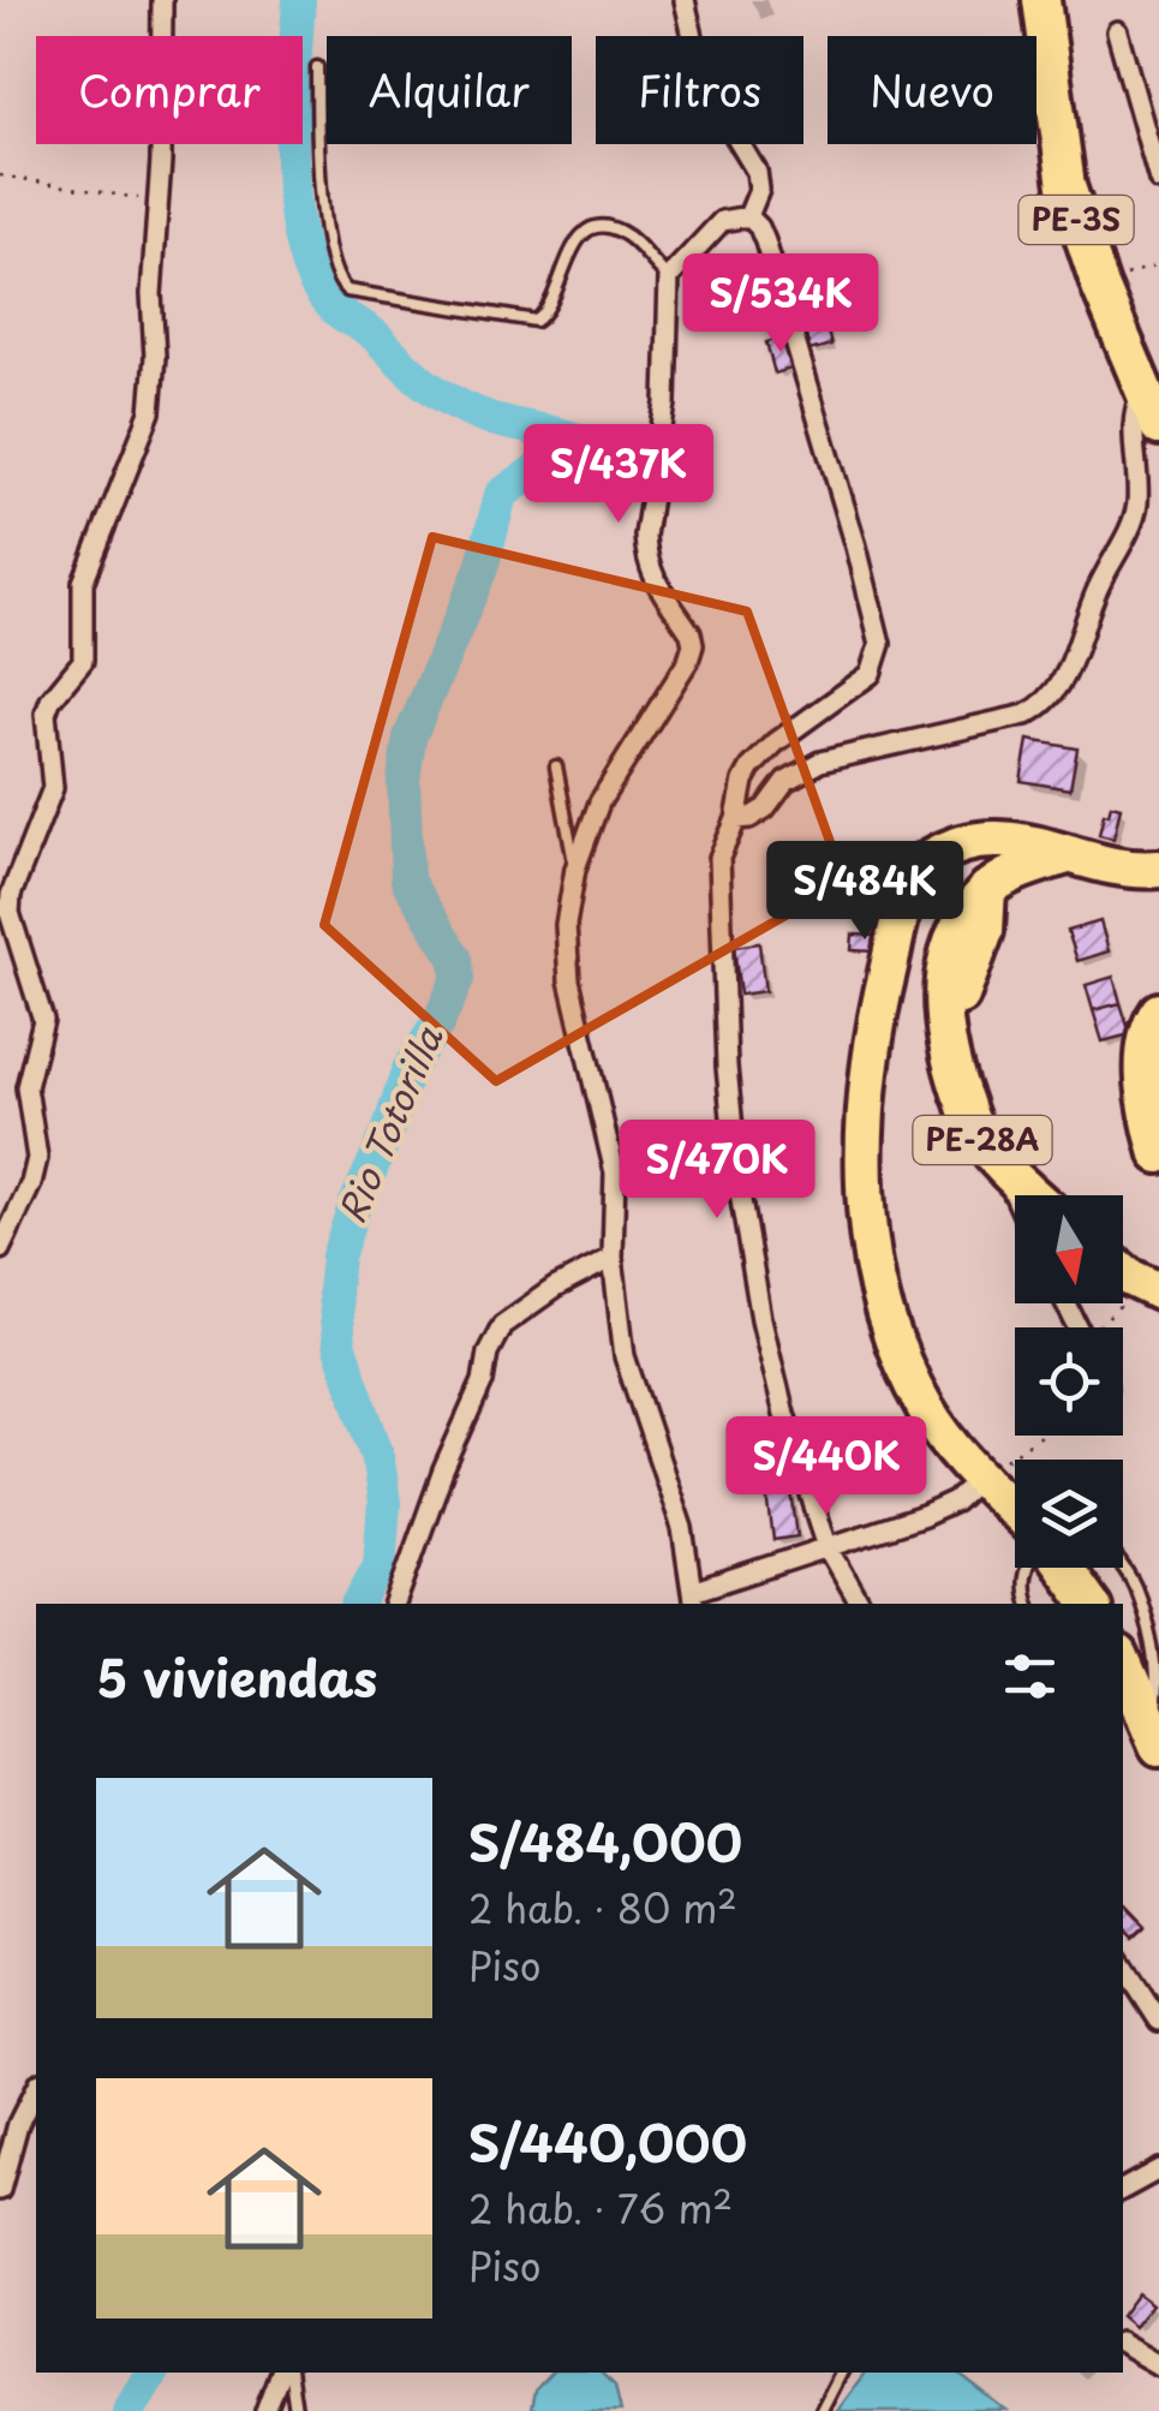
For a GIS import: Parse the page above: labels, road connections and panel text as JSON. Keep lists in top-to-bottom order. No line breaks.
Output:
{"streets":{"highway":["PE-3S","PE-28A"]},"water":["Rio Totorilla"],"north":"bottom","page":{"chip":["Comprar","Alquilar","Filtros","Nuevo"],"price":["S/534K","S/437K","S/484K","S/470K","S/440K"],"heading":"5 viviendas","list":[{"name":"S/484,000","note":"2 hab. · 80 m² · Piso"},{"name":"S/440,000","note":"2 hab. · 76 m² · Piso"}]}}
